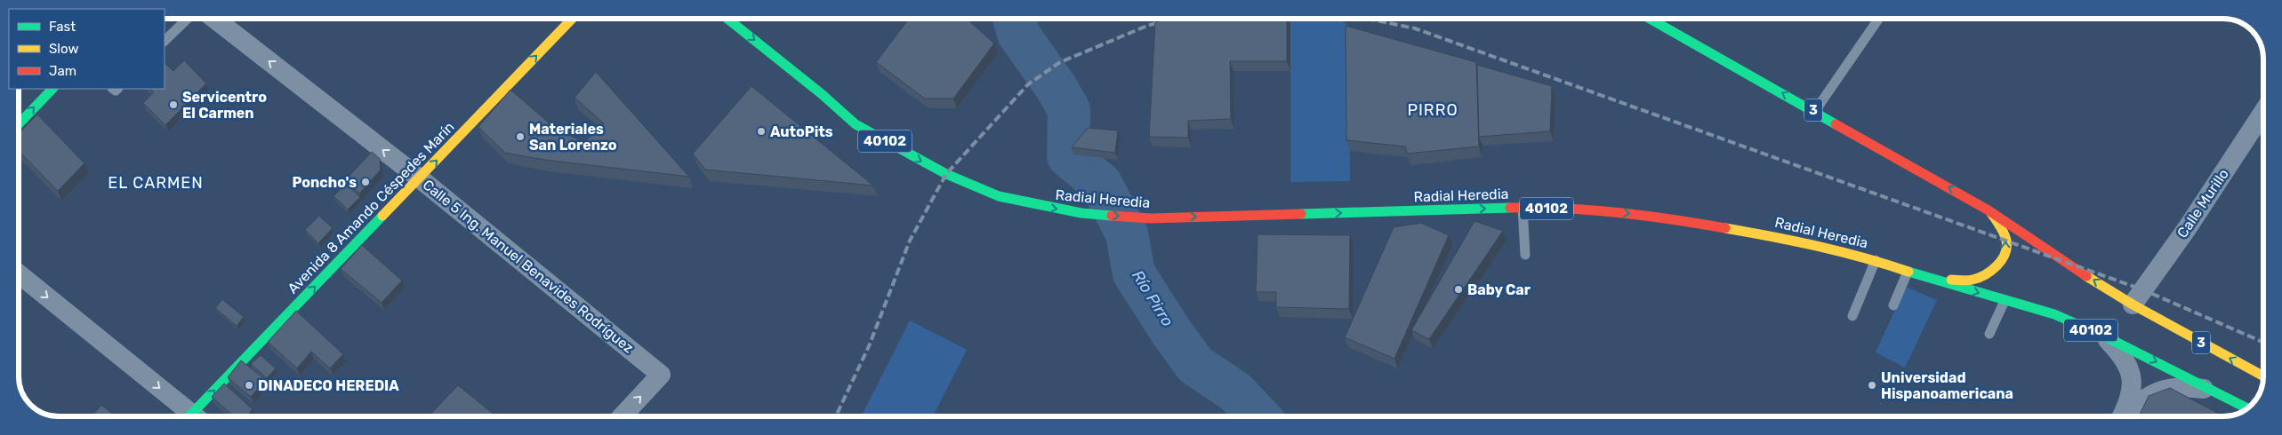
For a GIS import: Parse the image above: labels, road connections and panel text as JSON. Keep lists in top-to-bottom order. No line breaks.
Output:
{"streets":{"main road":["3","40102","Radial Heredia","Avenida 8 Amando Céspedes Marín"],"street":["Calle Murillo","Calle 5 Ing. Manuel Benavides Rodríguez"]},"crossings":[["3","Calle Murillo"],["Avenida 8 Amando Céspedes Marín","Calle 5 Ing. Manuel Benavides Rodríguez"]],"one_way":["Radial Heredia","Avenida 8 Amando Céspedes Marín","Calle 5 Ing. Manuel Benavides Rodríguez"],"districts":["PIRRO","EL CARMEN"],"water":["Río Pirro"],"places":["Servicentro El Carmen","AutoPits","Materiales San Lorenzo","Poncho's","Baby Car","DINADECO HEREDIA","Universidad Hispanoamericana"],"legend":["Fast","Slow","Jam"]}
